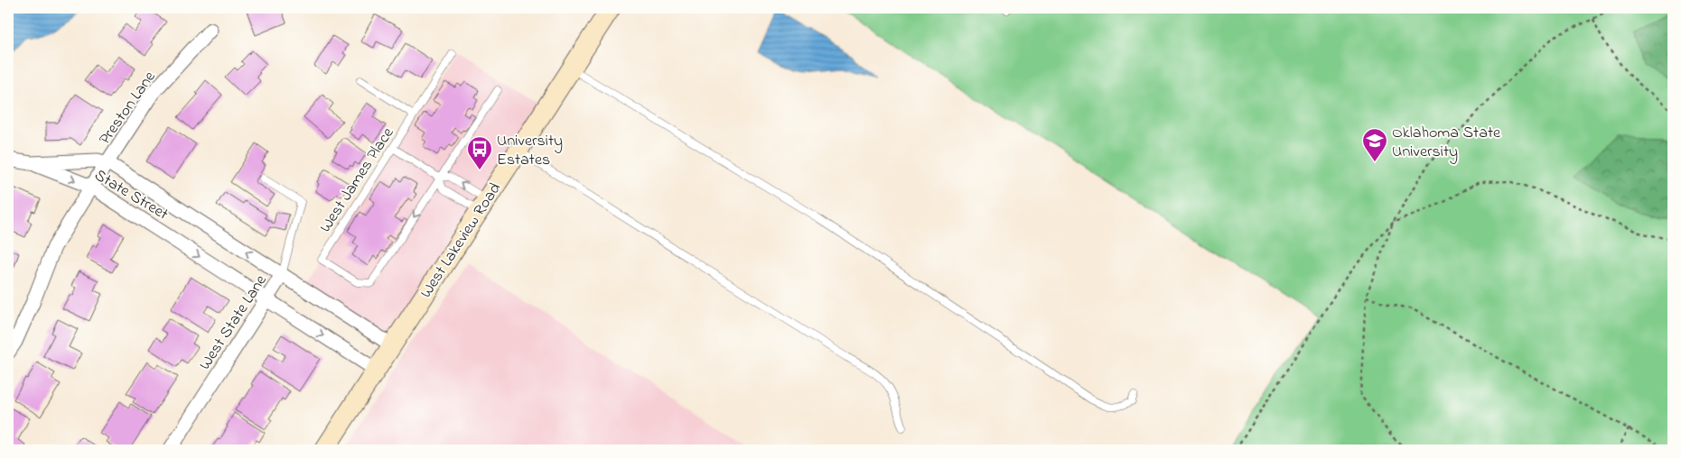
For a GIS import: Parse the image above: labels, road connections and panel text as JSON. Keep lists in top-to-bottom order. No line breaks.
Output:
{"streets":{"main road":["West Lakeview Road"],"street":["Preston Lane","State Street","West State Lane"],"lane":["West James Place"]},"crossings":[["Preston Lane","State Street"],["State Street","West Lakeview Road"],["State Street","West State Lane"]],"places":{"school or university":["Oklahoma State University"],"bus stop":["University Estates"]}}
